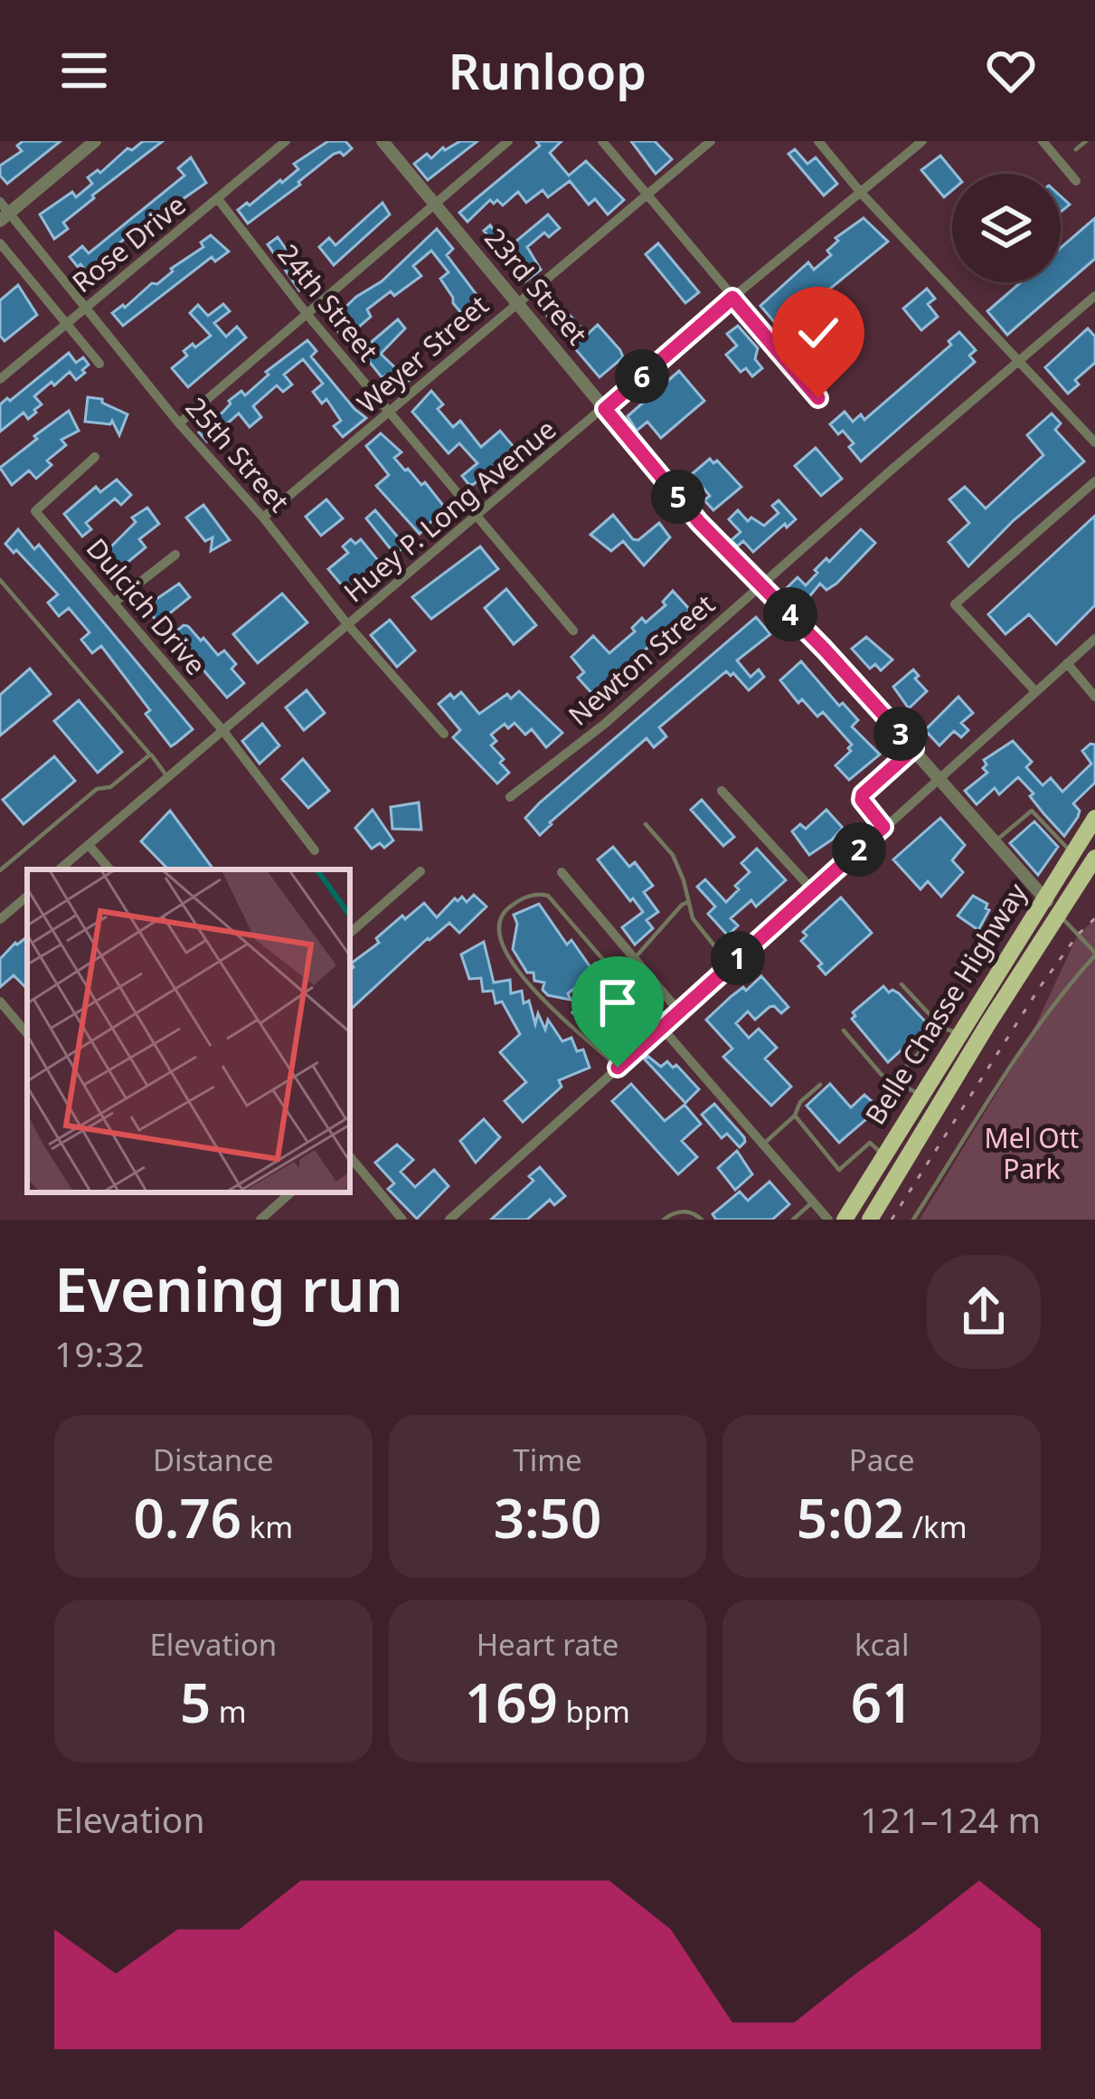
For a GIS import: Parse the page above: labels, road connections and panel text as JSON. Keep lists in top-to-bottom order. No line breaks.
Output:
{"streets":{"highway":["Belle Chasse Highway"],"street":["Rose Drive","23rd Street","24th Street","Weyer Street","25th Street","Huey P. Long Avenue","Dulcich Drive","Newton Street"]},"crossings":[["Rose Drive","24th Street"],["Rose Drive","25th Street"],["23rd Street","Weyer Street"],["23rd Street","Huey P. Long Avenue"],["23rd Street","Newton Street"],["23rd Street","Belle Chasse Highway"],["24th Street","Weyer Street"],["24th Street","Huey P. Long Avenue"],["Weyer Street","25th Street"],["25th Street","Huey P. Long Avenue"],["Huey P. Long Avenue","Dulcich Drive"]],"parks":["Mel Ott Park"],"page":{"header":"Runloop","pins":["6","5","4","3","2","1"],"heading":["Evening run","19:32"],"stats":[["Distance","0.76 km"],["Time","3:50"],["Pace","5:02 /km"],["Elevation","5 m"],["Heart rate","169 bpm"],["kcal","61"]],"chart":["Elevation","121–124 m"]}}
